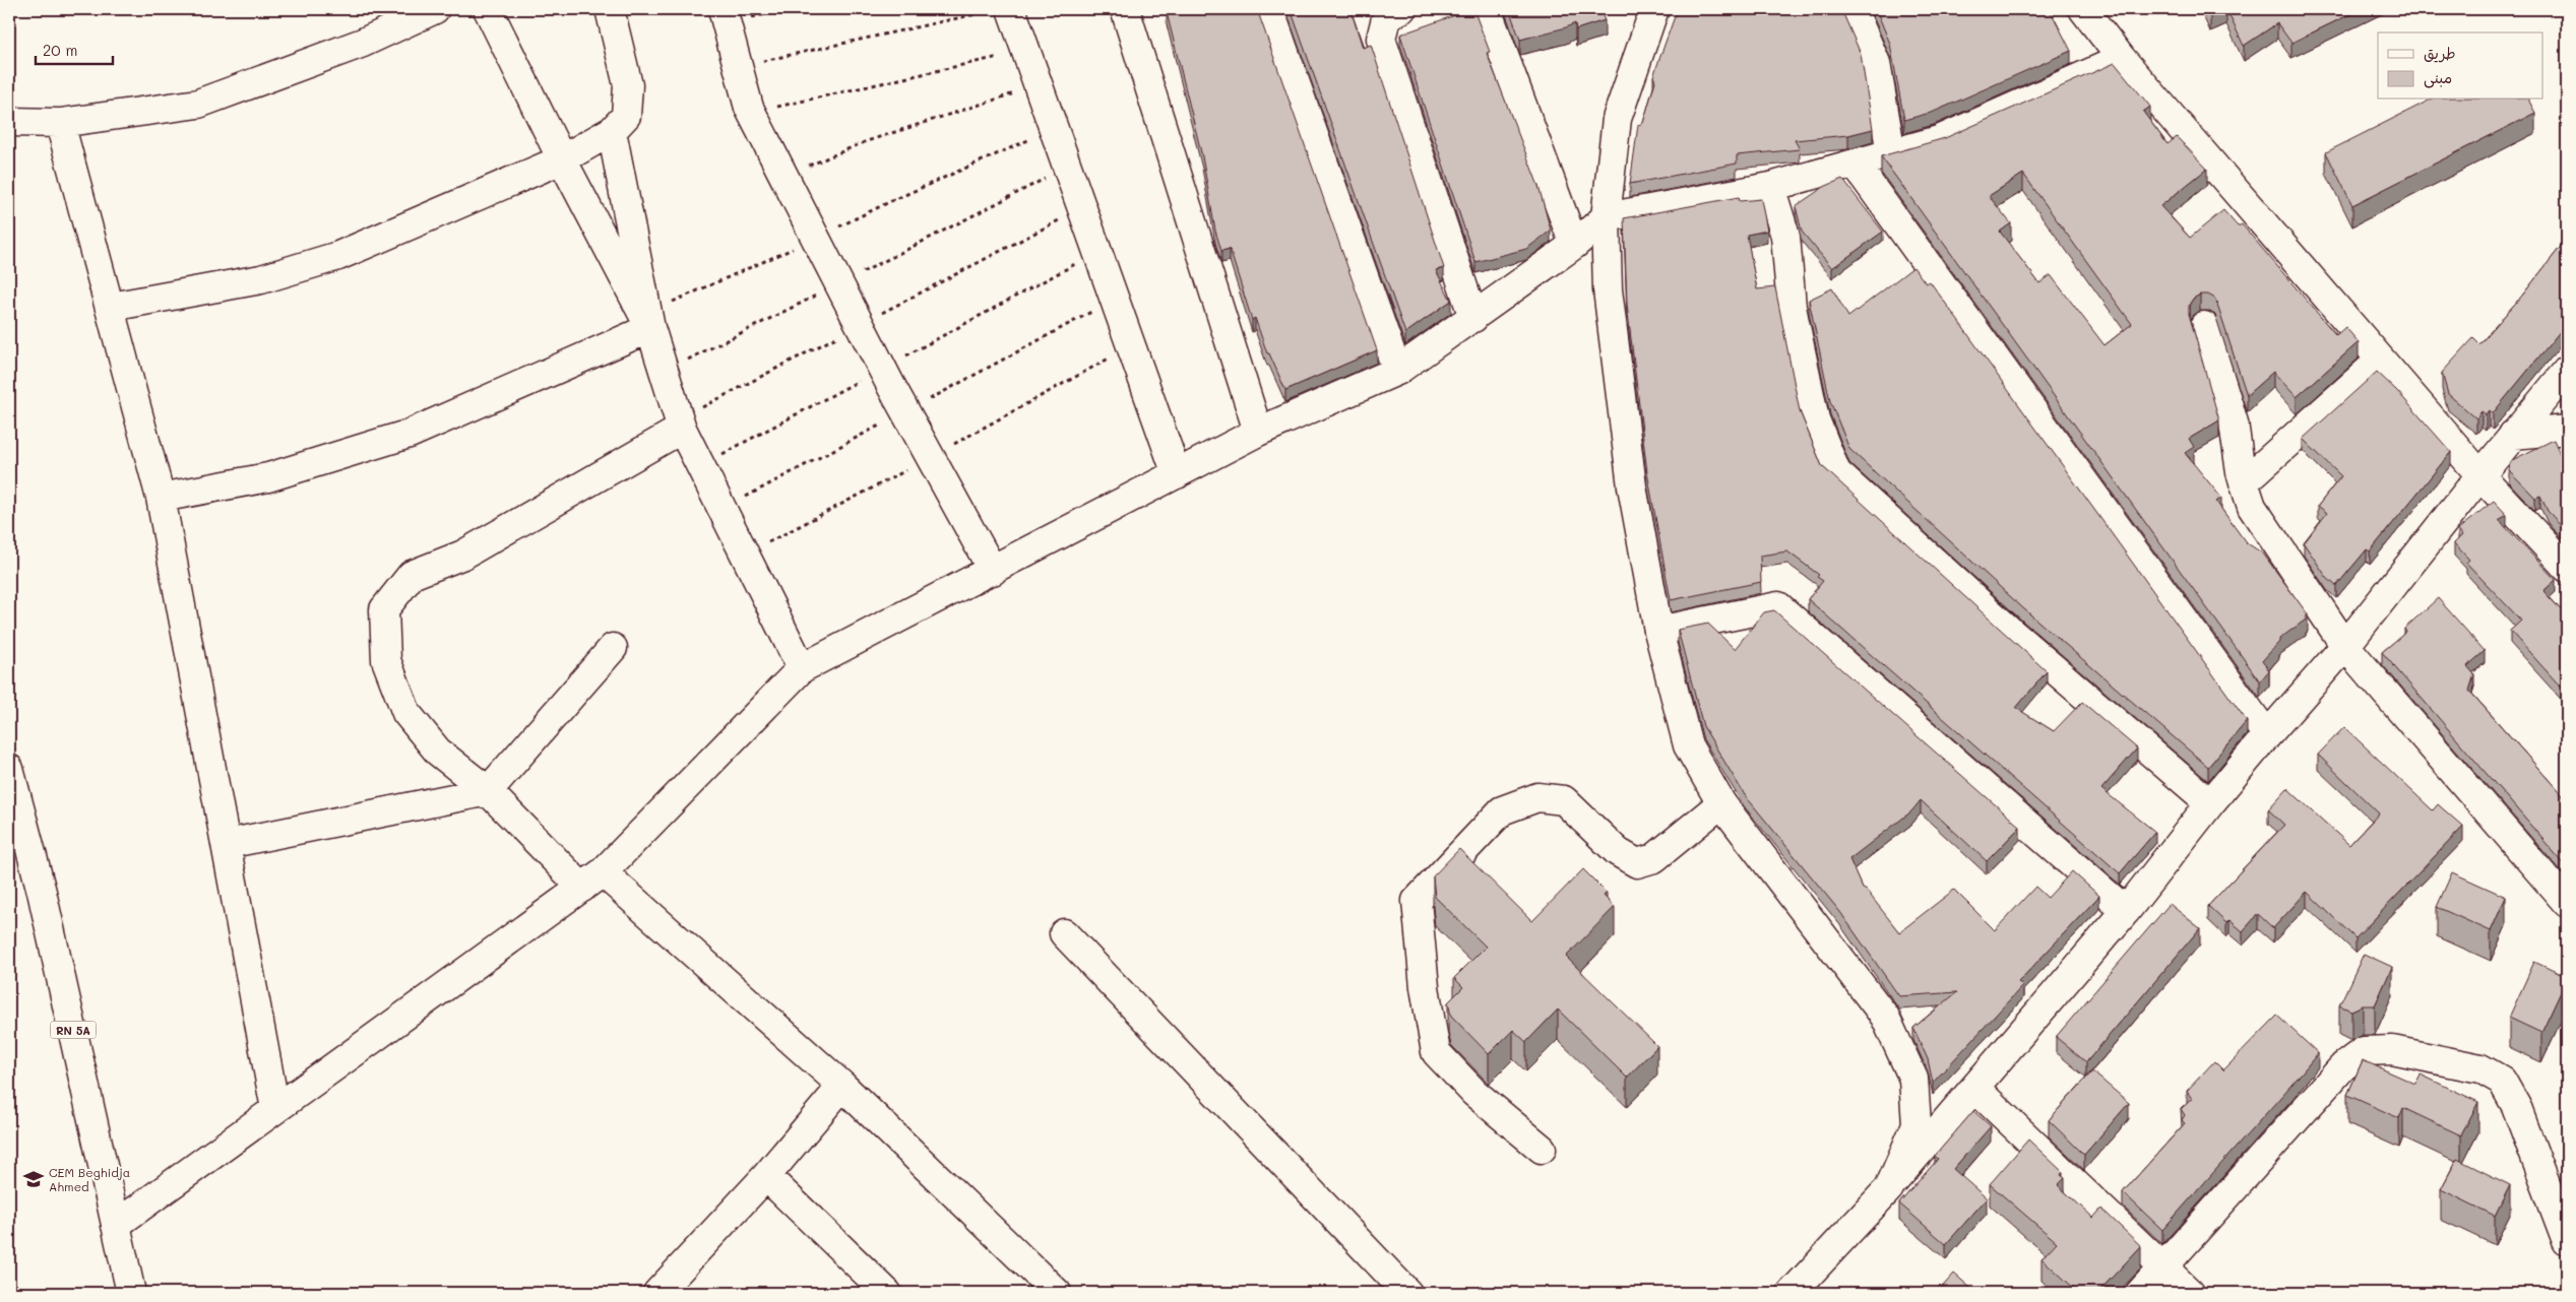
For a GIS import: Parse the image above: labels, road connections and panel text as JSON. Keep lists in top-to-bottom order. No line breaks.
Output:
{"streets":{"street":["RN 5A"]},"places":{"school or university":["CEM Beghidja Ahmed"]},"legend":["طريق","مبنى"],"scale_bar":"20 m"}
